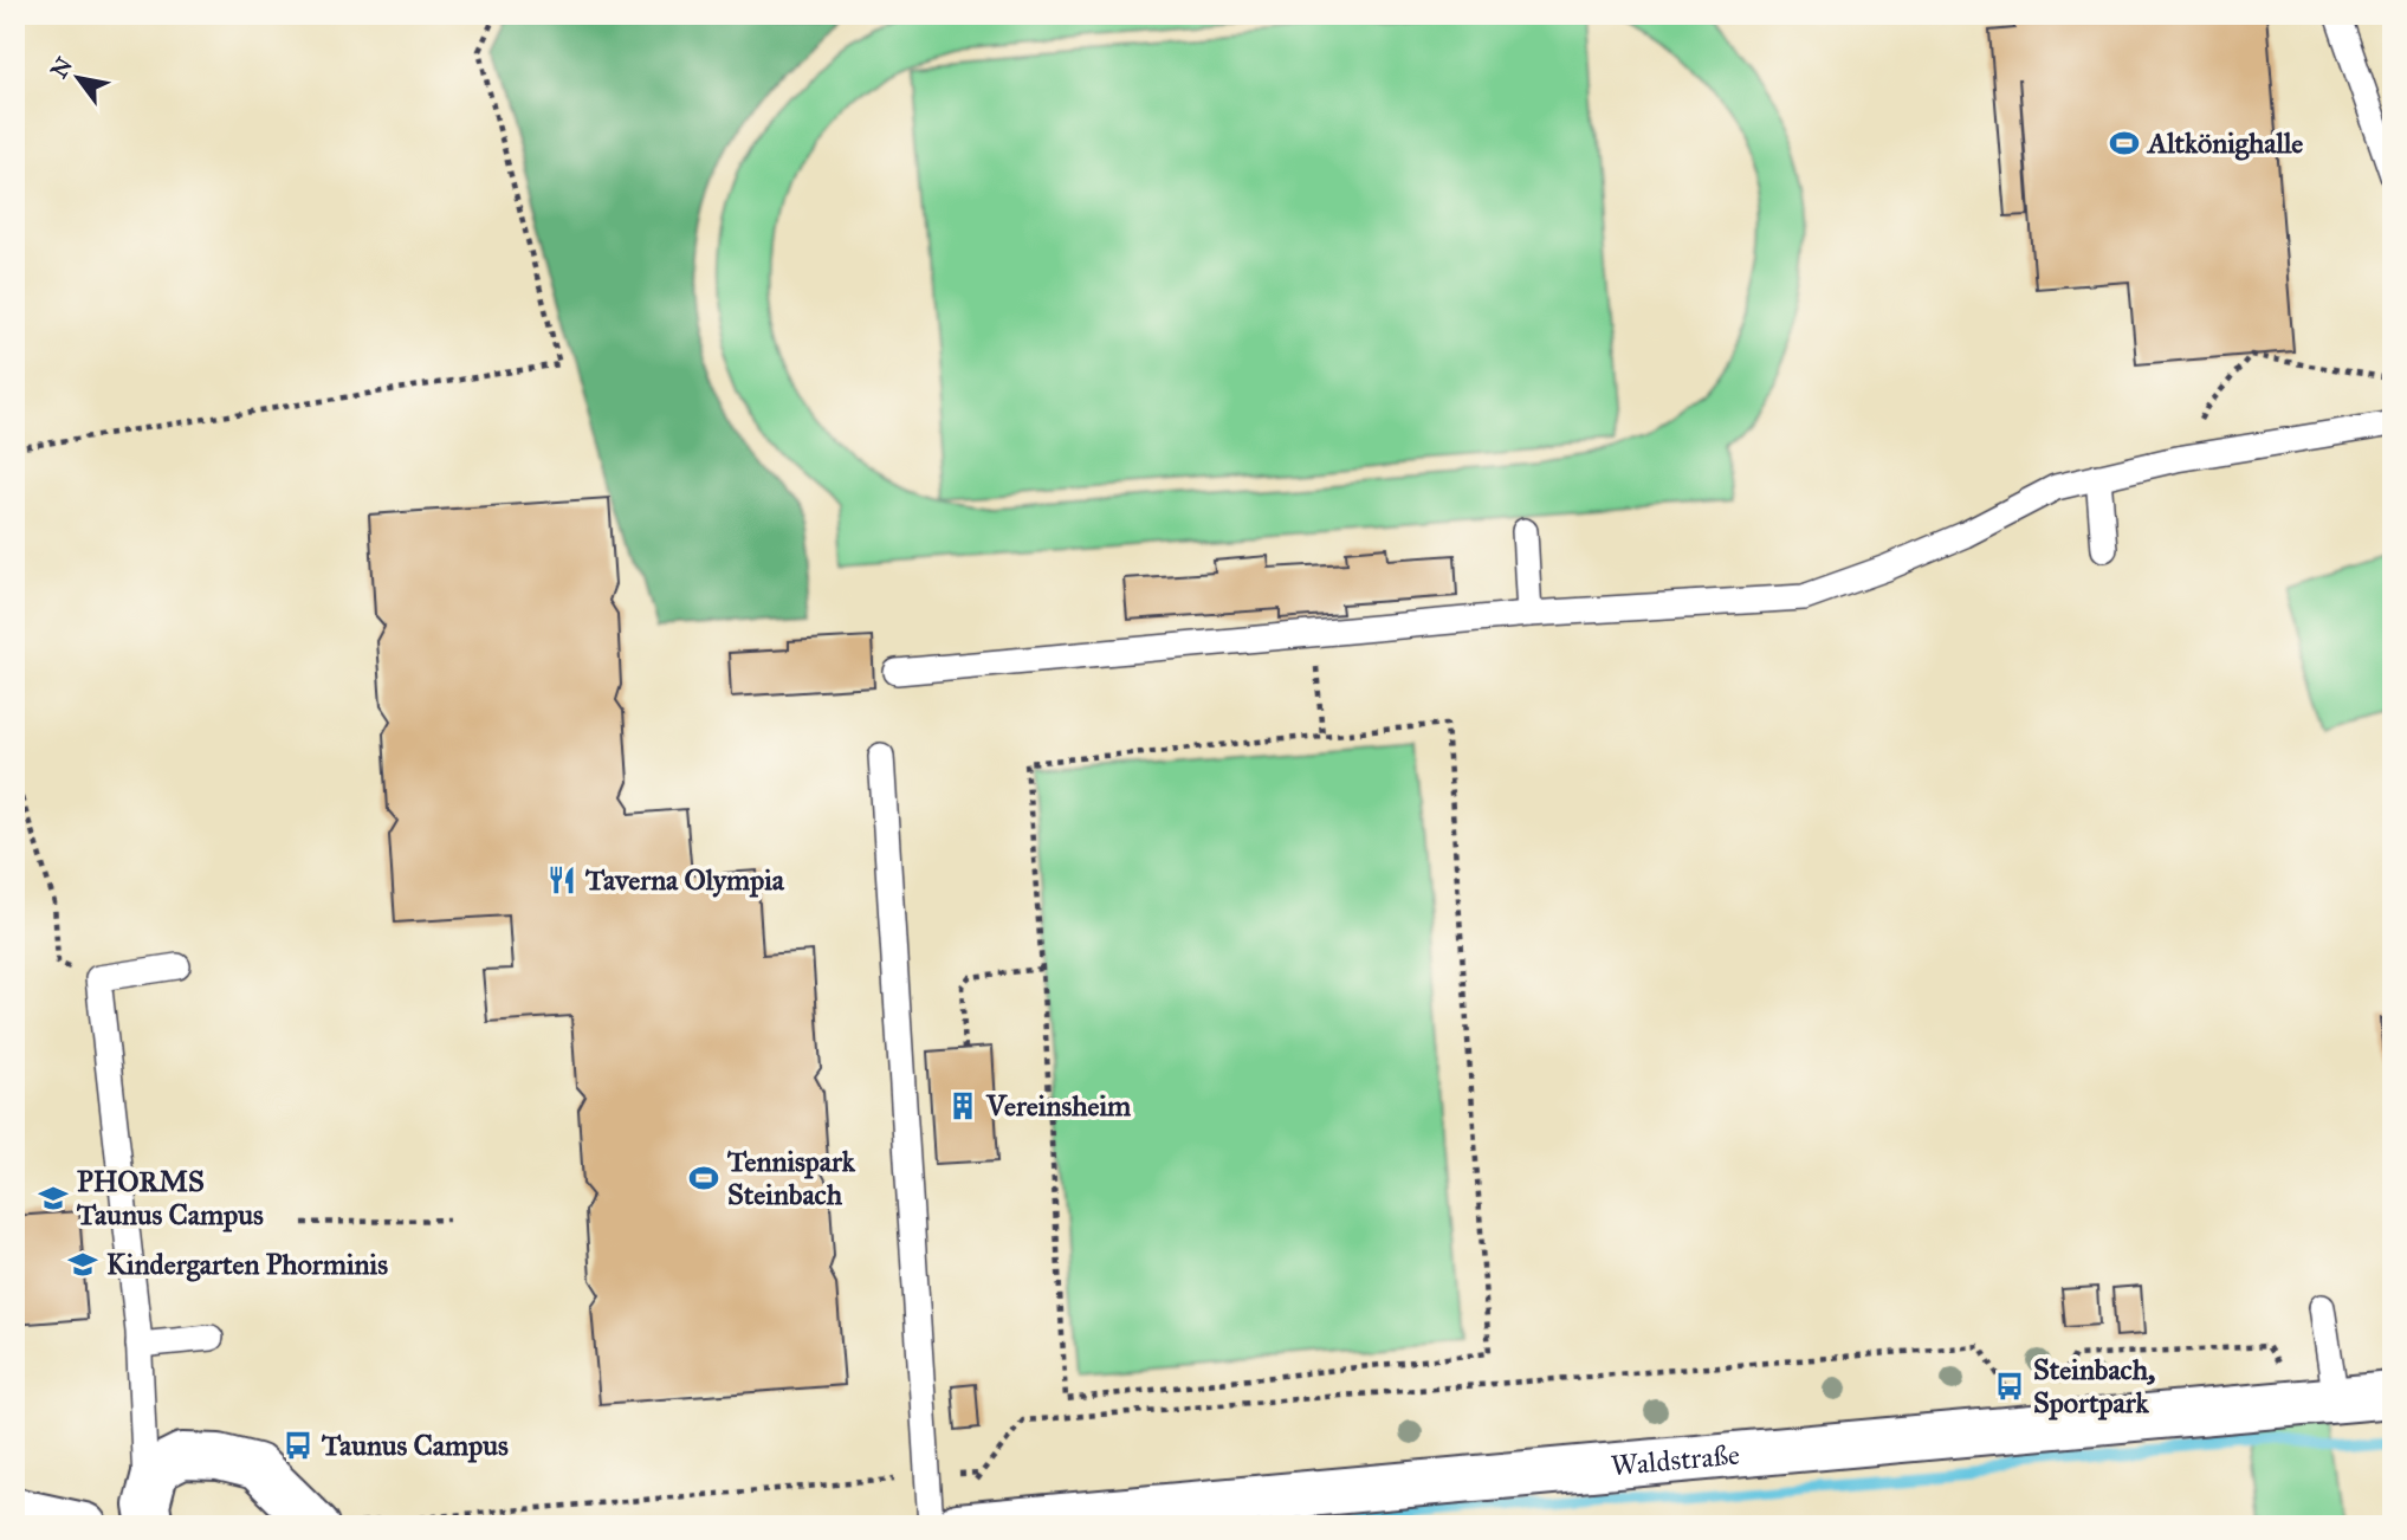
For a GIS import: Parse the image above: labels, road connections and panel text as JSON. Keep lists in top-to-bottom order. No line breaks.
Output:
{"streets":{"street":["Waldstraße"]},"places":{"sports":["Altkönighalle","Tennispark Steinbach"],"restaurant":["Taverna Olympia"],"building":["Vereinsheim"],"school or university":["PHORMS Taunus Campus","Kindergarten Phorminis"],"bus stop":["Steinbach, Sportpark","Taunus Campus"]},"north":"top left"}
